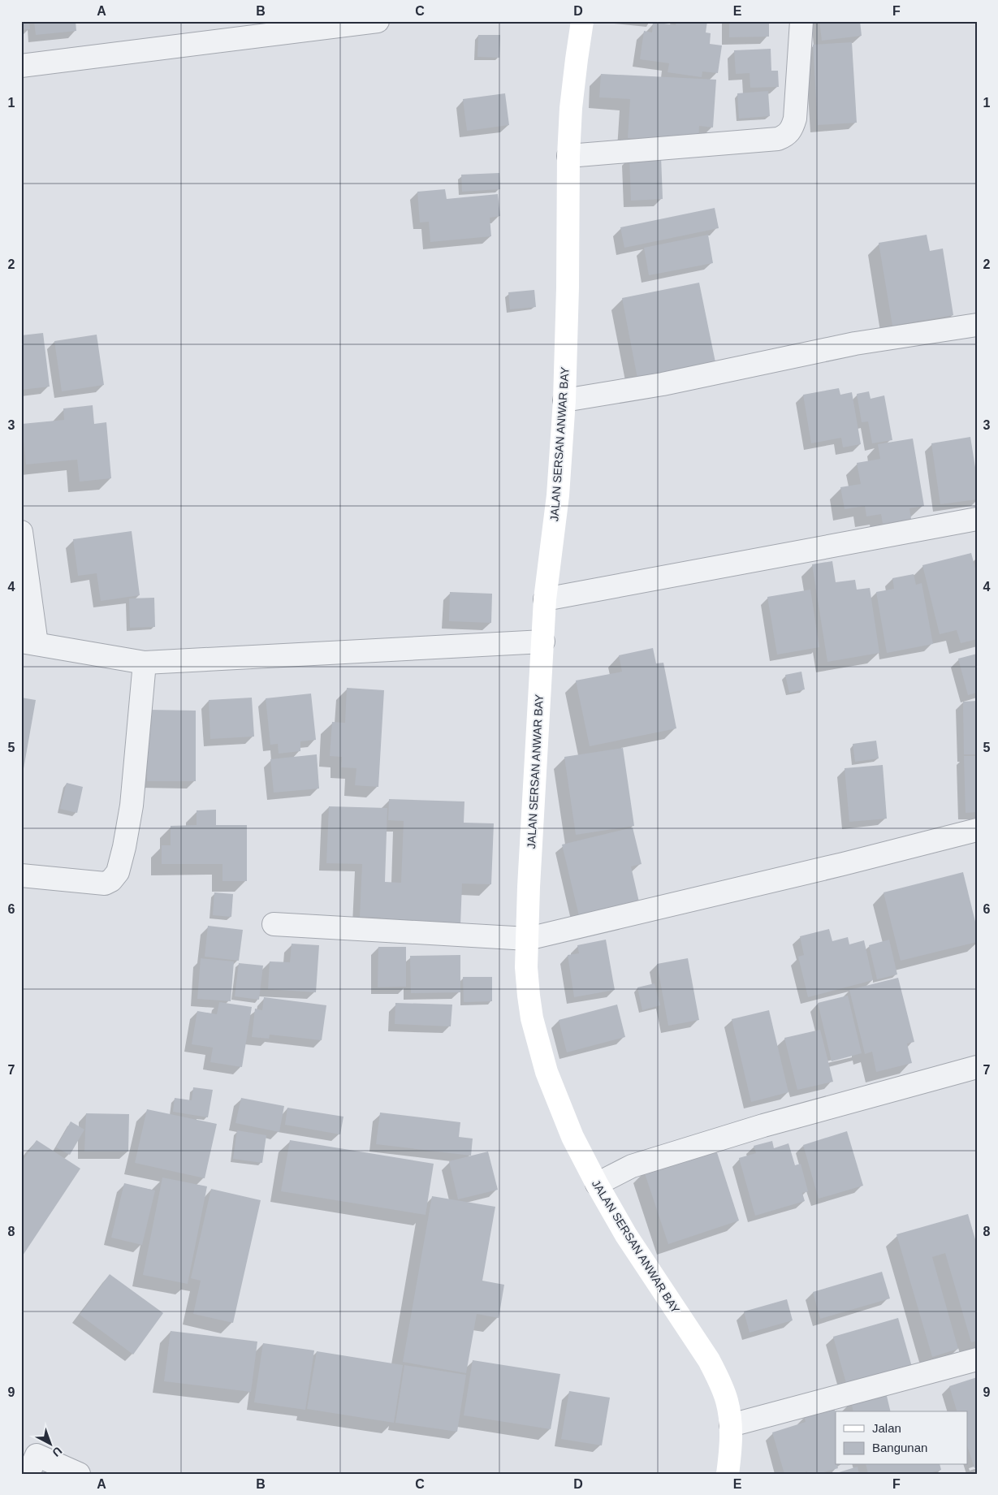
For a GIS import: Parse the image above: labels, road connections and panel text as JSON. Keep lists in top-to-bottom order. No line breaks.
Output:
{"streets":{"main road":["JALAN SERSAN ANWAR BAY"]},"legend":["Jalan","Bangunan"],"north":"bottom right","grid":{"columns":["A","B","C","D","E","F"],"rows":["1","2","3","4","5","6","7","8","9"]}}
